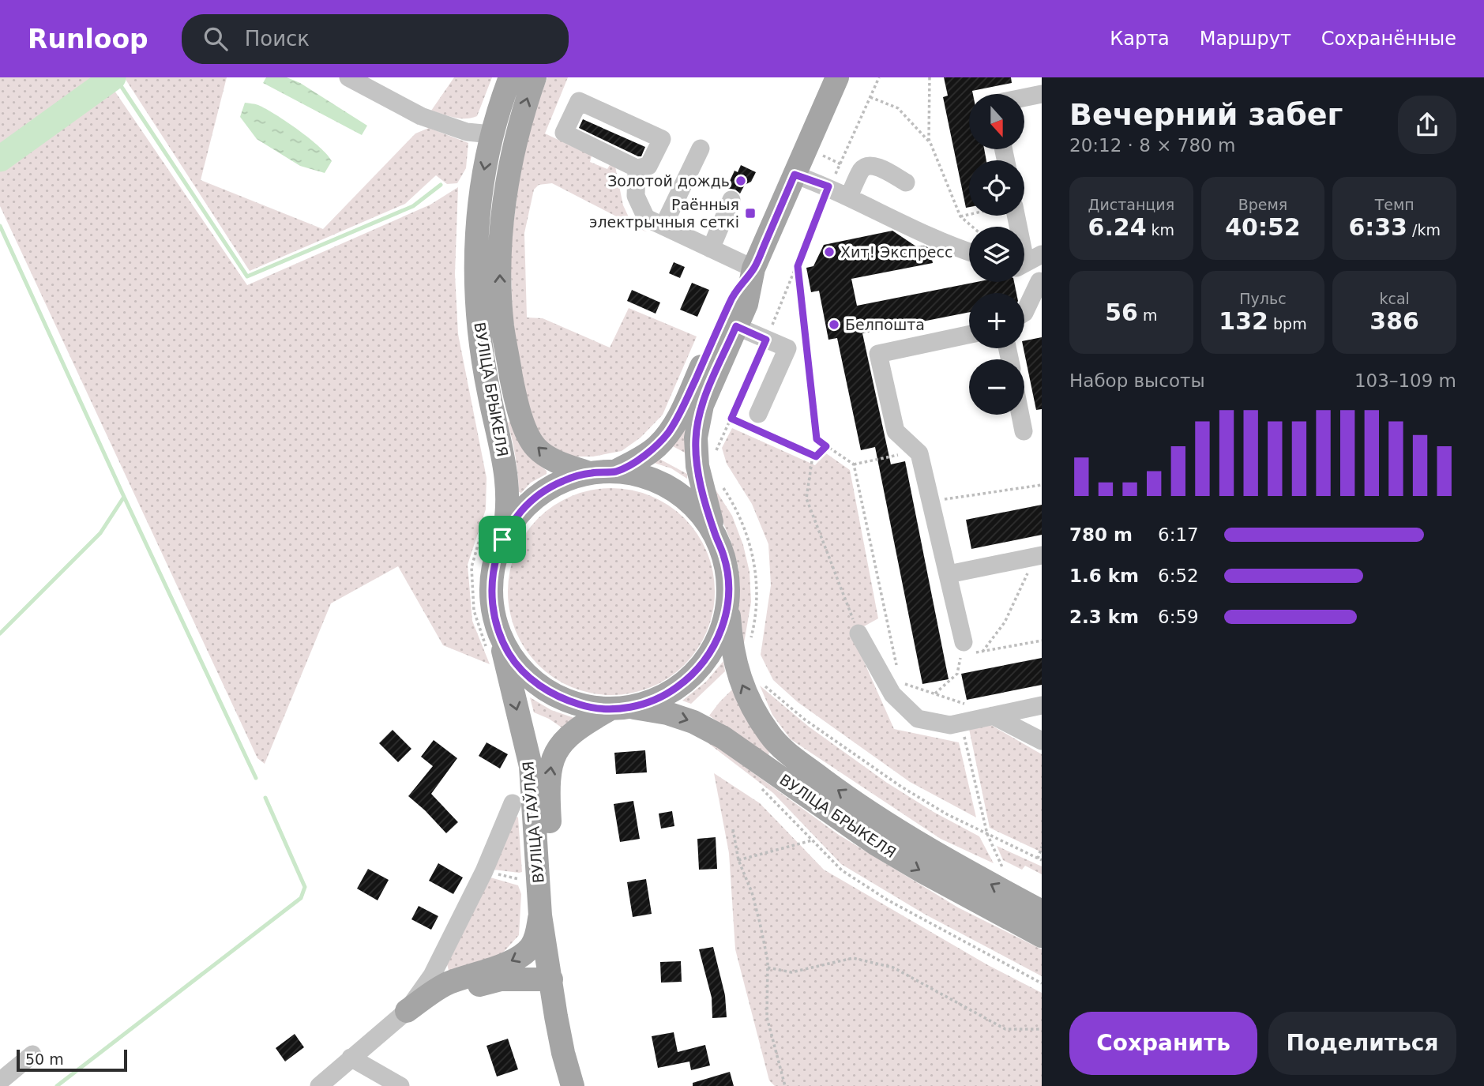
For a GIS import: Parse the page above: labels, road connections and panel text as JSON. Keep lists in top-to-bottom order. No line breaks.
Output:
{"streets":{"main road":["ВУЛІЦА БРЫКЕЛЯ","ВУЛІЦА ТАЎЛАЯ"]},"crossings":[["ВУЛІЦА БРЫКЕЛЯ","ВУЛІЦА ТАЎЛАЯ"]],"places":{"other":["Золотой дождь","Хит! Экспресс","Белпошта"],"transit":["Раённыя электрычныя сеткі"]},"scale_bar":"50 m","north":"bottom","page":{"header":"Runloop","search":"Поиск","nav":["Карта","Маршрут","Сохранённые"],"heading":["Вечерний забег","20:12 · 8 × 780 m"],"map_buttons":["+","−"],"stats":[["Дистанция","6.24 km"],["Время","40:52"],["Темп","6:33 /km"],["56 m"],["Пульс","132 bpm"],["kcal","386"]],"chart":["Набор высоты","103–109 m"],"list":[{"name":"780 m","note":"6:17"},{"name":"1.6 km","note":"6:52"},{"name":"2.3 km","note":"6:59"}],"buttons":["Сохранить","Поделиться"],"scale":"50 m"}}
